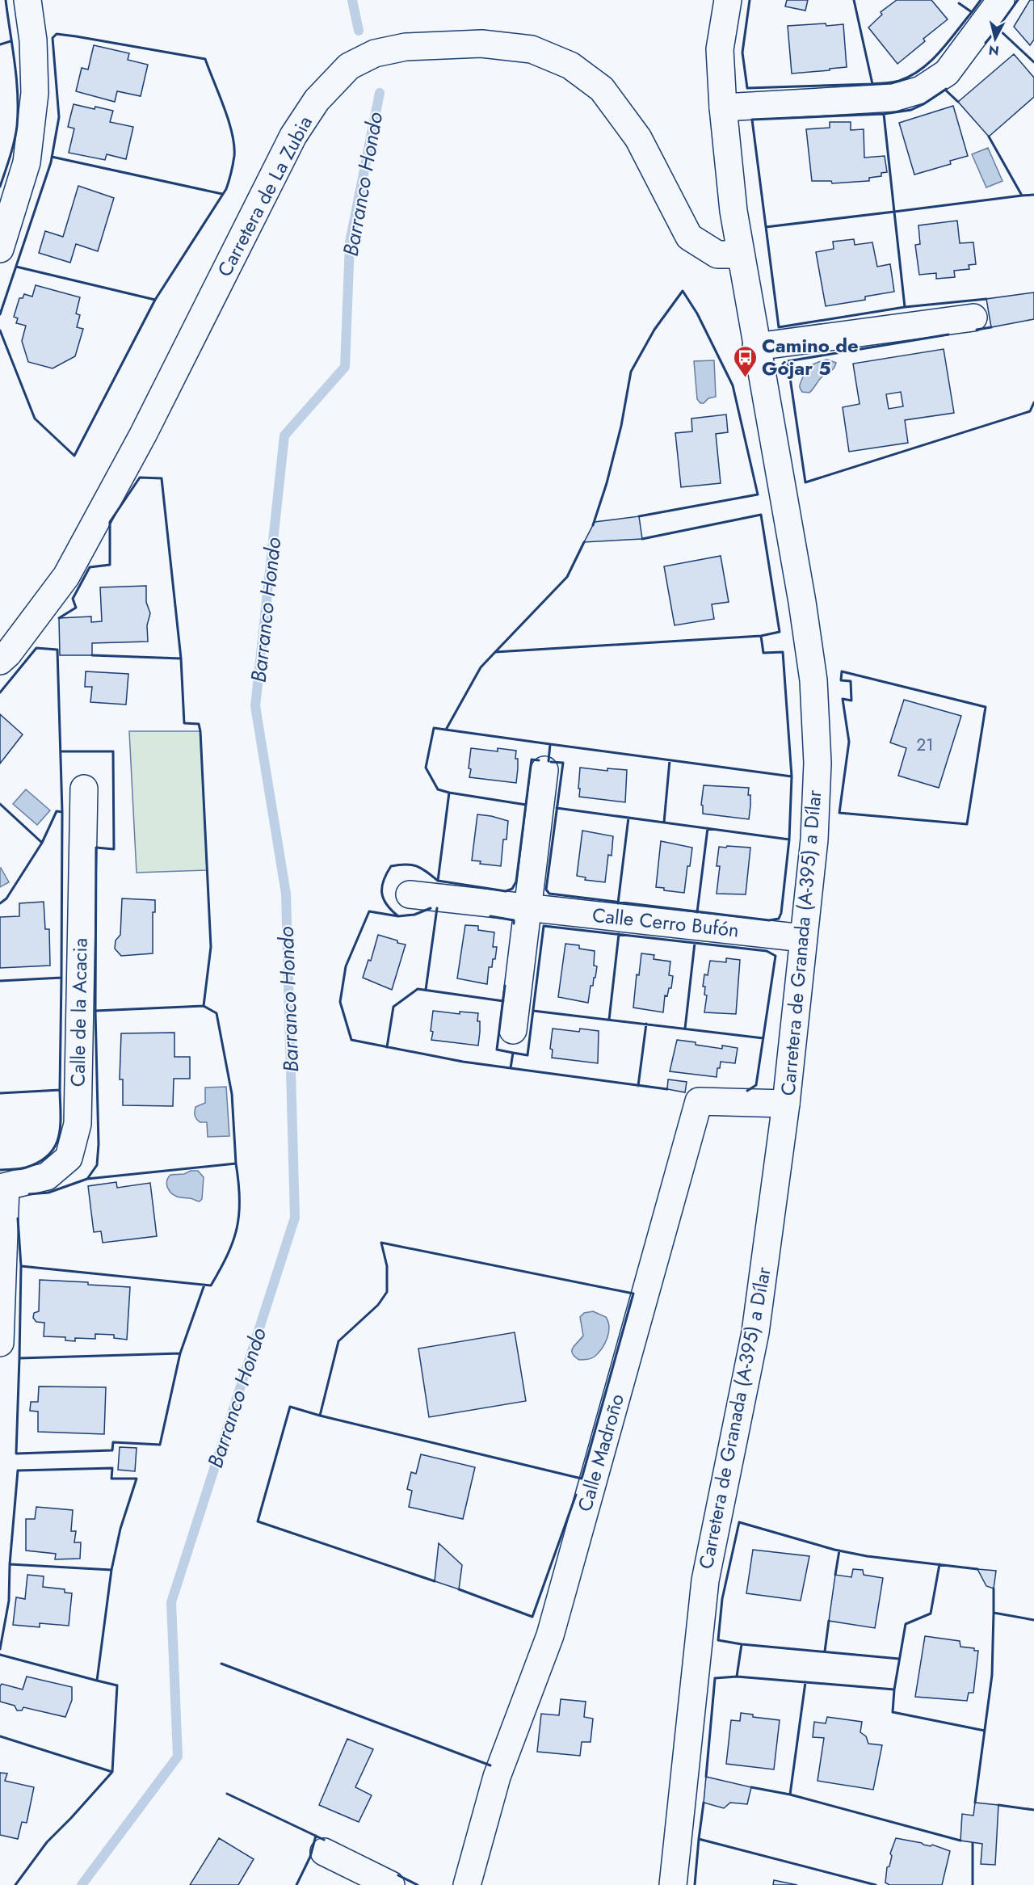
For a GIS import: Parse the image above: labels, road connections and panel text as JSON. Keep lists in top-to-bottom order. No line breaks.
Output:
{"streets":{"street":["Carretera de La Zubia","Calle Cerro Bufón","Carretera de Granada (A-395) a Dílar","Calle de la Acacia","Calle Madroño"]},"crossings":[["Carretera de La Zubia","Carretera de Granada (A-395) a Dílar"],["Calle Cerro Bufón","Carretera de Granada (A-395) a Dílar"],["Carretera de Granada (A-395) a Dílar","Calle Madroño"]],"water":["Barranco Hondo"],"places":{"bus stop":["Camino de Gójar 5"]},"house_numbers":["21"],"north":"bottom"}
